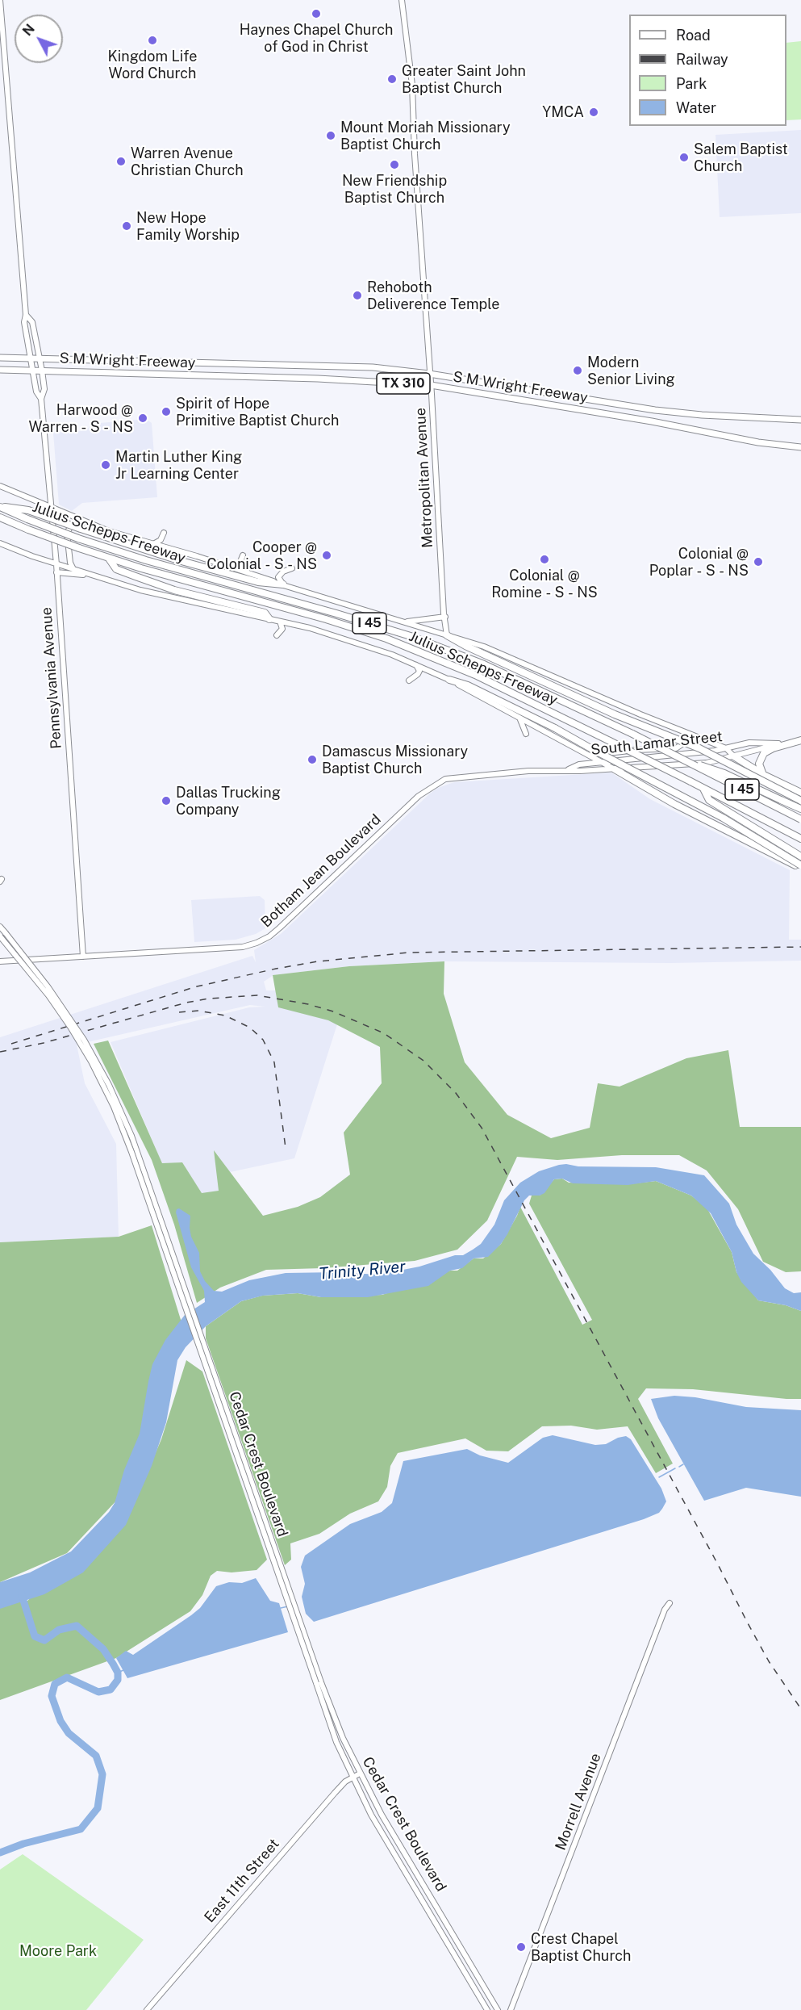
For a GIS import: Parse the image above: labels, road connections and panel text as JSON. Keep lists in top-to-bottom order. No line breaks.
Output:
{"streets":{"highway":["Julius Schepps Freeway","I 45"],"main road":["S M Wright Freeway","TX 310","Metropolitan Avenue","Pennsylvania Avenue","South Lamar Street","Botham Jean Boulevard","Cedar Crest Boulevard","Morrell Avenue","East 11th Street"]},"crossings":[["S M Wright Freeway","Metropolitan Avenue"],["S M Wright Freeway","Pennsylvania Avenue"],["Metropolitan Avenue","Julius Schepps Freeway"],["Julius Schepps Freeway","Pennsylvania Avenue"],["Julius Schepps Freeway","South Lamar Street"],["Julius Schepps Freeway","Botham Jean Boulevard"],["Pennsylvania Avenue","Botham Jean Boulevard"],["South Lamar Street","Botham Jean Boulevard"],["Cedar Crest Boulevard","East 11th Street"]],"water":["Trinity River"],"parks":["Moore Park"],"places":["Haynes Chapel Church of God in Christ","Kingdom Life Word Church","Greater Saint John Baptist Church","YMCA","Mount Moriah Missionary Baptist Church","Salem Baptist Church","Warren Avenue Christian Church","New Friendship Baptist Church","New Hope Family Worship","Rehoboth Deliverence Temple","Modern Senior Living","Spirit of Hope Primitive Baptist Church","Harwood @ Warren - S - NS","Martin Luther King Jr Learning Center","Cooper @ Colonial - S - NS","Colonial @ Romine - S - NS","Colonial @ Poplar - S - NS","Damascus Missionary Baptist Church","Dallas Trucking Company","Crest Chapel Baptist Church"],"legend":["Road","Railway","Park","Water"],"north":"top left"}
